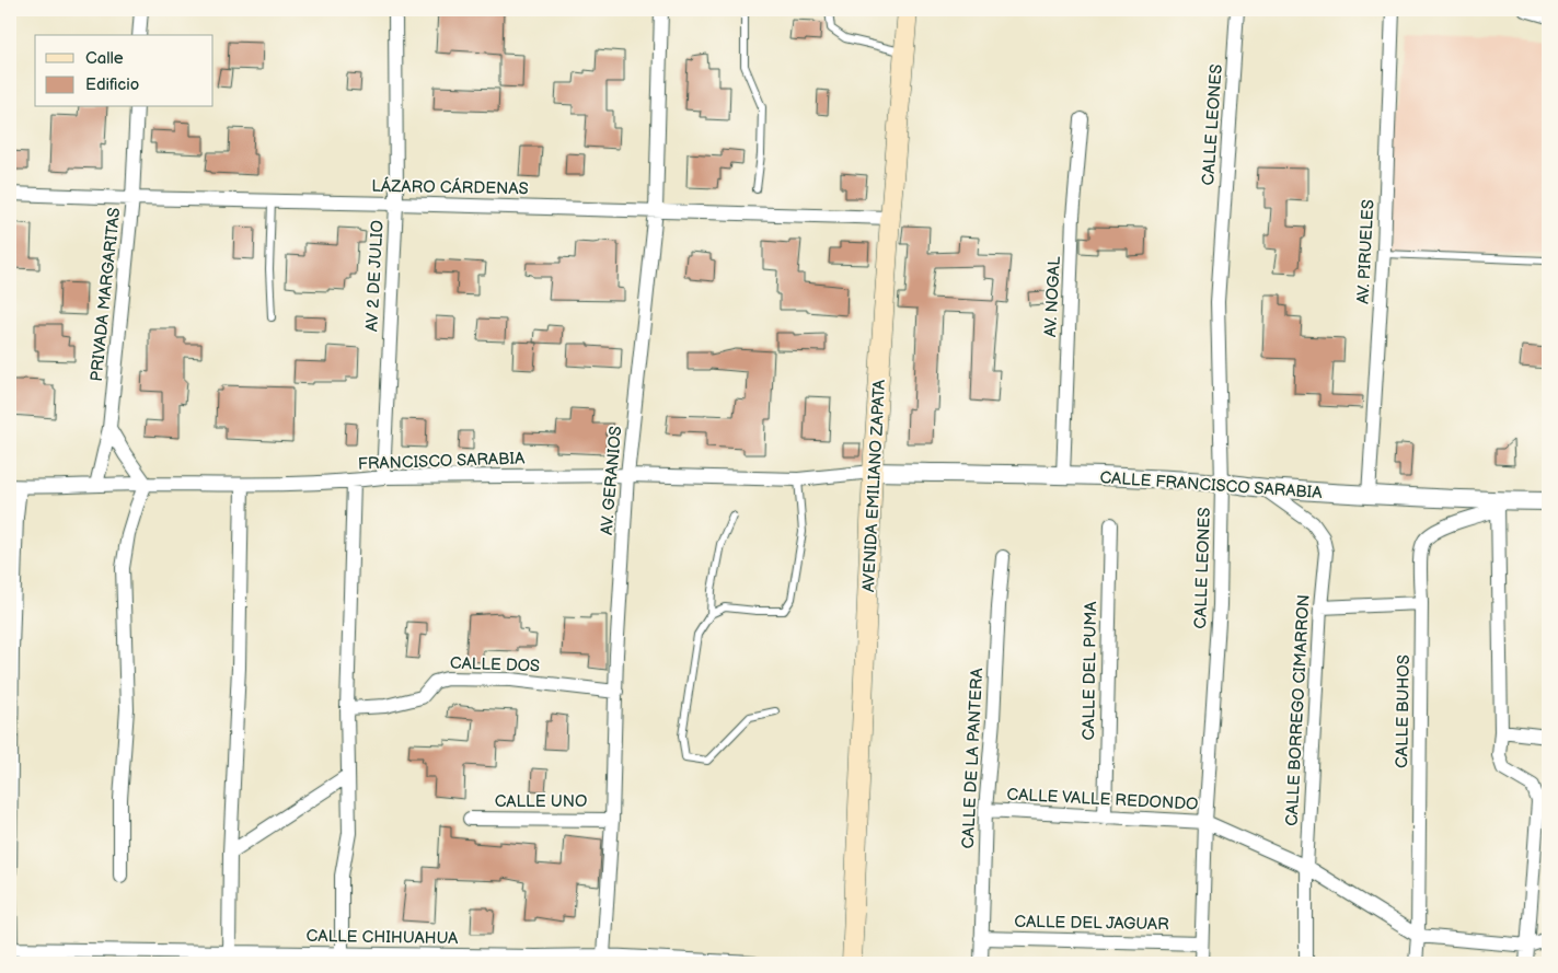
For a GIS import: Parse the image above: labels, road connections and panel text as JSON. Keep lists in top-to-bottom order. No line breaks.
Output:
{"streets":{"main road":["AVENIDA EMILIANO ZAPATA"],"street":["CALLE LEONES","LÁZARO CÁRDENAS","AV. PIRUELES","AV 2 DE JULIO","PRIVADA MARGARITAS","AV. NOGAL","FRANCISCO SARABIA","AV. GERANIOS","CALLE FRANCISCO SARABIA","CALLE DOS","CALLE DEL PUMA","CALLE BORREGO CIMARRON","CALLE BUHOS","CALLE DE LA PANTERA","CALLE VALLE REDONDO","CALLE UNO","CALLE DEL JAGUAR","CALLE CHIHUAHUA"]},"crossings":[["CALLE LEONES","CALLE FRANCISCO SARABIA"],["CALLE LEONES","CALLE VALLE REDONDO"],["CALLE LEONES","CALLE DEL JAGUAR"],["LÁZARO CÁRDENAS","AV 2 DE JULIO"],["LÁZARO CÁRDENAS","PRIVADA MARGARITAS"],["LÁZARO CÁRDENAS","AV. GERANIOS"],["LÁZARO CÁRDENAS","AVENIDA EMILIANO ZAPATA"],["AV. PIRUELES","CALLE FRANCISCO SARABIA"],["AV 2 DE JULIO","FRANCISCO SARABIA"],["PRIVADA MARGARITAS","FRANCISCO SARABIA"],["AV. NOGAL","CALLE FRANCISCO SARABIA"],["FRANCISCO SARABIA","AV. GERANIOS"],["FRANCISCO SARABIA","CALLE FRANCISCO SARABIA"],["FRANCISCO SARABIA","AVENIDA EMILIANO ZAPATA"],["AV. GERANIOS","CALLE DOS"],["AV. GERANIOS","CALLE UNO"],["AV. GERANIOS","CALLE CHIHUAHUA"],["CALLE FRANCISCO SARABIA","AVENIDA EMILIANO ZAPATA"],["CALLE FRANCISCO SARABIA","CALLE BORREGO CIMARRON"],["CALLE FRANCISCO SARABIA","CALLE BUHOS"],["CALLE DEL PUMA","CALLE VALLE REDONDO"],["CALLE BORREGO CIMARRON","CALLE VALLE REDONDO"],["CALLE BUHOS","CALLE VALLE REDONDO"],["CALLE DE LA PANTERA","CALLE VALLE REDONDO"],["CALLE DE LA PANTERA","CALLE DEL JAGUAR"]],"legend":["Calle","Edificio"]}
